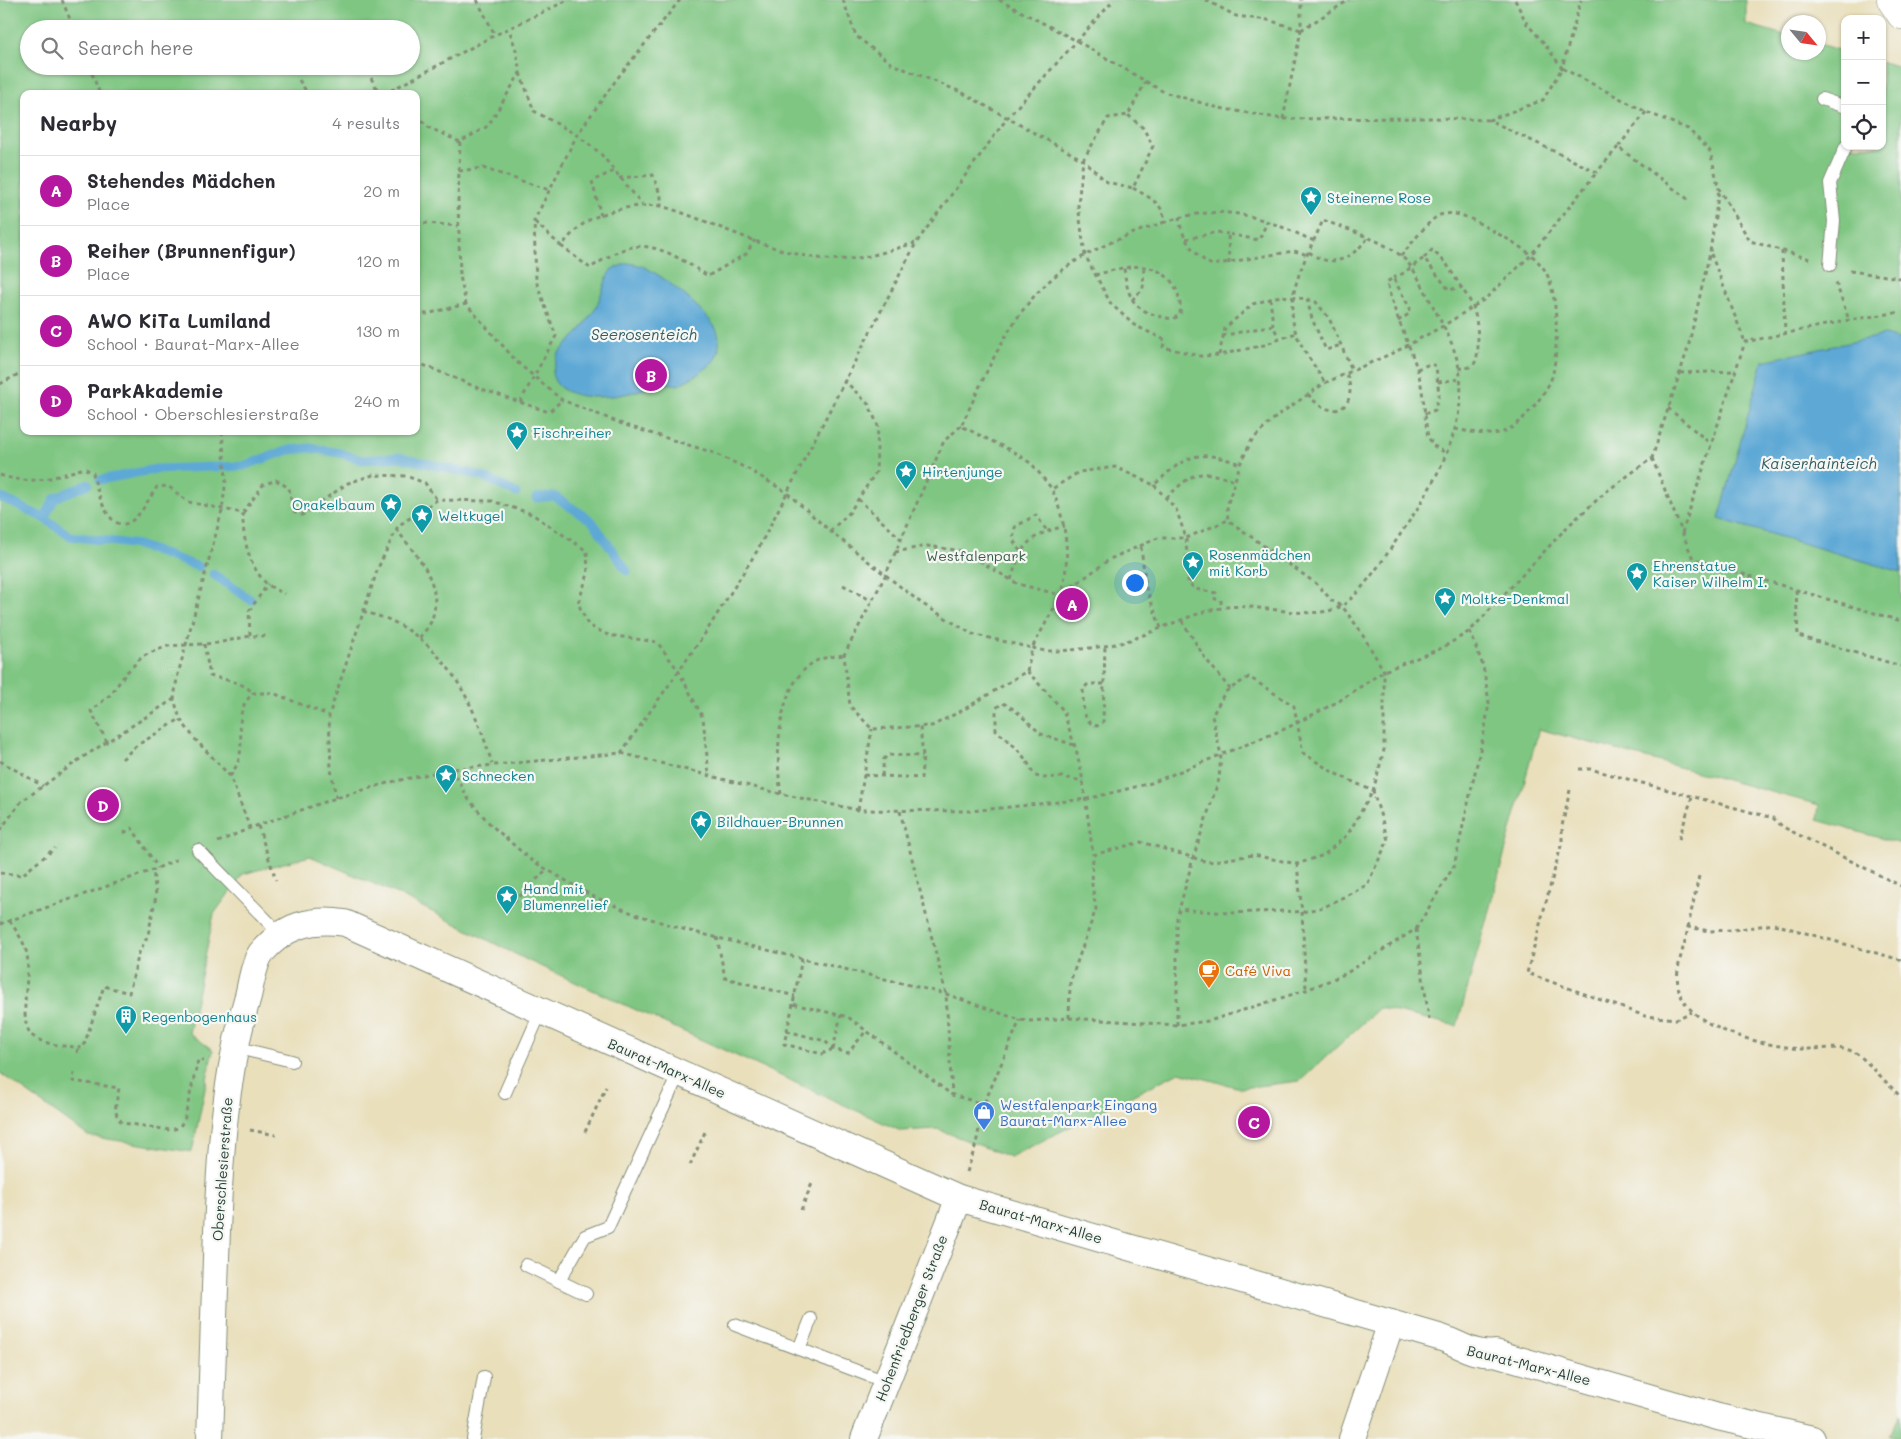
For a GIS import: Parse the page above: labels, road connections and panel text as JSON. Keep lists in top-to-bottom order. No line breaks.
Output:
{"streets":{"street":["Baurat-Marx-Allee","Oberschlesierstraße","Hohenfriedberger Straße"]},"crossings":[["Baurat-Marx-Allee","Oberschlesierstraße"],["Baurat-Marx-Allee","Hohenfriedberger Straße"]],"water":["Seerosenteich","Kaiserhainteich"],"parks":["Westfalenpark"],"places":{"place":["Steinerne Rose","Fischreiher","Hirtenjunge","Orakelbaum","Weltkugel","Rosenmädchen mit Korb","Ehrenstatue Kaiser Wilhelm I.","Moltke-Denkmal","Schnecken","Bildhauer-Brunnen","Hand mit Blumenrelief"],"cafe":["Café Viva"],"building":["Regenbogenhaus"],"shop":["Westfalenpark Eingang Baurat-Marx-Allee"]},"north":"bottom right","page":{"map_buttons":["+","−"],"search":"Search here","heading":["Nearby","4 results"],"list":[{"mark":"A","name":"Stehendes Mädchen","note":"Place","value":"20 m"},{"mark":"B","name":"Reiher (Brunnenfigur)","note":"Place","value":"120 m"},{"mark":"C","name":"AWO KiTa Lumiland","note":"School · Baurat-Marx-Allee","value":"130 m"},{"mark":"D","name":"ParkAkademie","note":"School · Oberschlesierstraße","value":"240 m"}],"pins":["B","A","D","C"]}}
